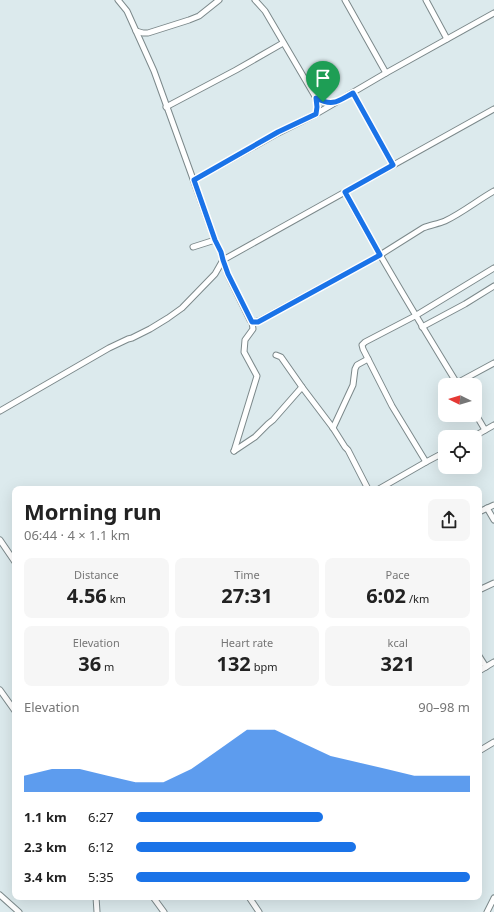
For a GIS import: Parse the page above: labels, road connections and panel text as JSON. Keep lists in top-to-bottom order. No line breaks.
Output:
{"north":"left","page":{"heading":["Morning run","06:44 · 4 × 1.1 km"],"stats":[["Distance","4.56 km"],["Time","27:31"],["Pace","6:02 /km"],["Elevation","36 m"],["Heart rate","132 bpm"],["kcal","321"]],"chart":["Elevation","90–98 m"],"list":[{"name":"1.1 km","note":"6:27"},{"name":"2.3 km","note":"6:12"},{"name":"3.4 km","note":"5:35"}]}}
